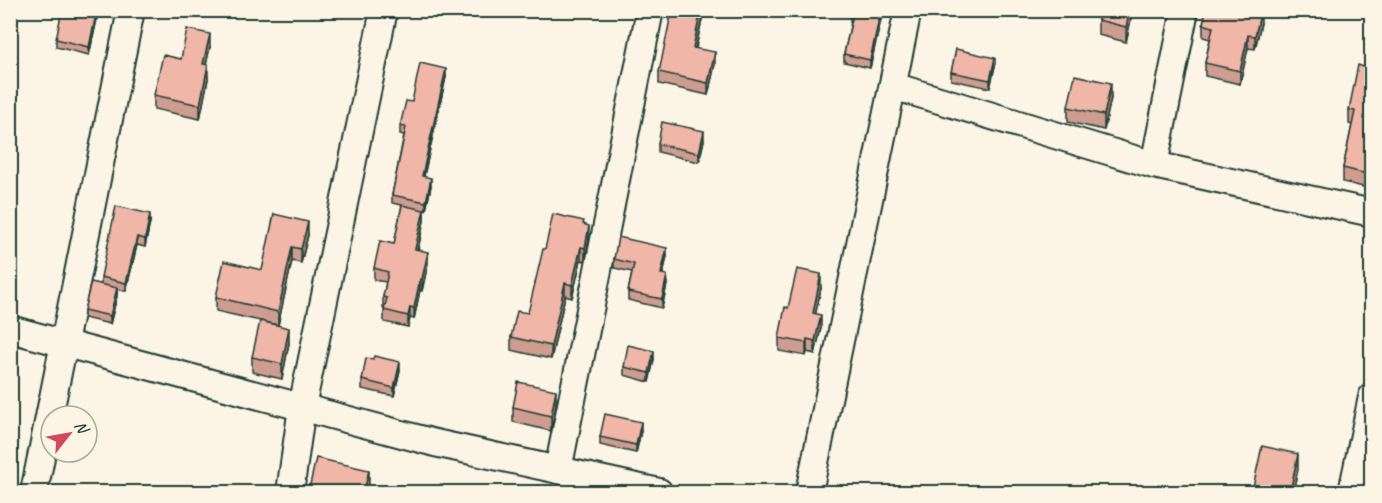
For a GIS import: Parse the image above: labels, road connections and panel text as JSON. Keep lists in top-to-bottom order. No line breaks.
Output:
{"north":"top right"}
